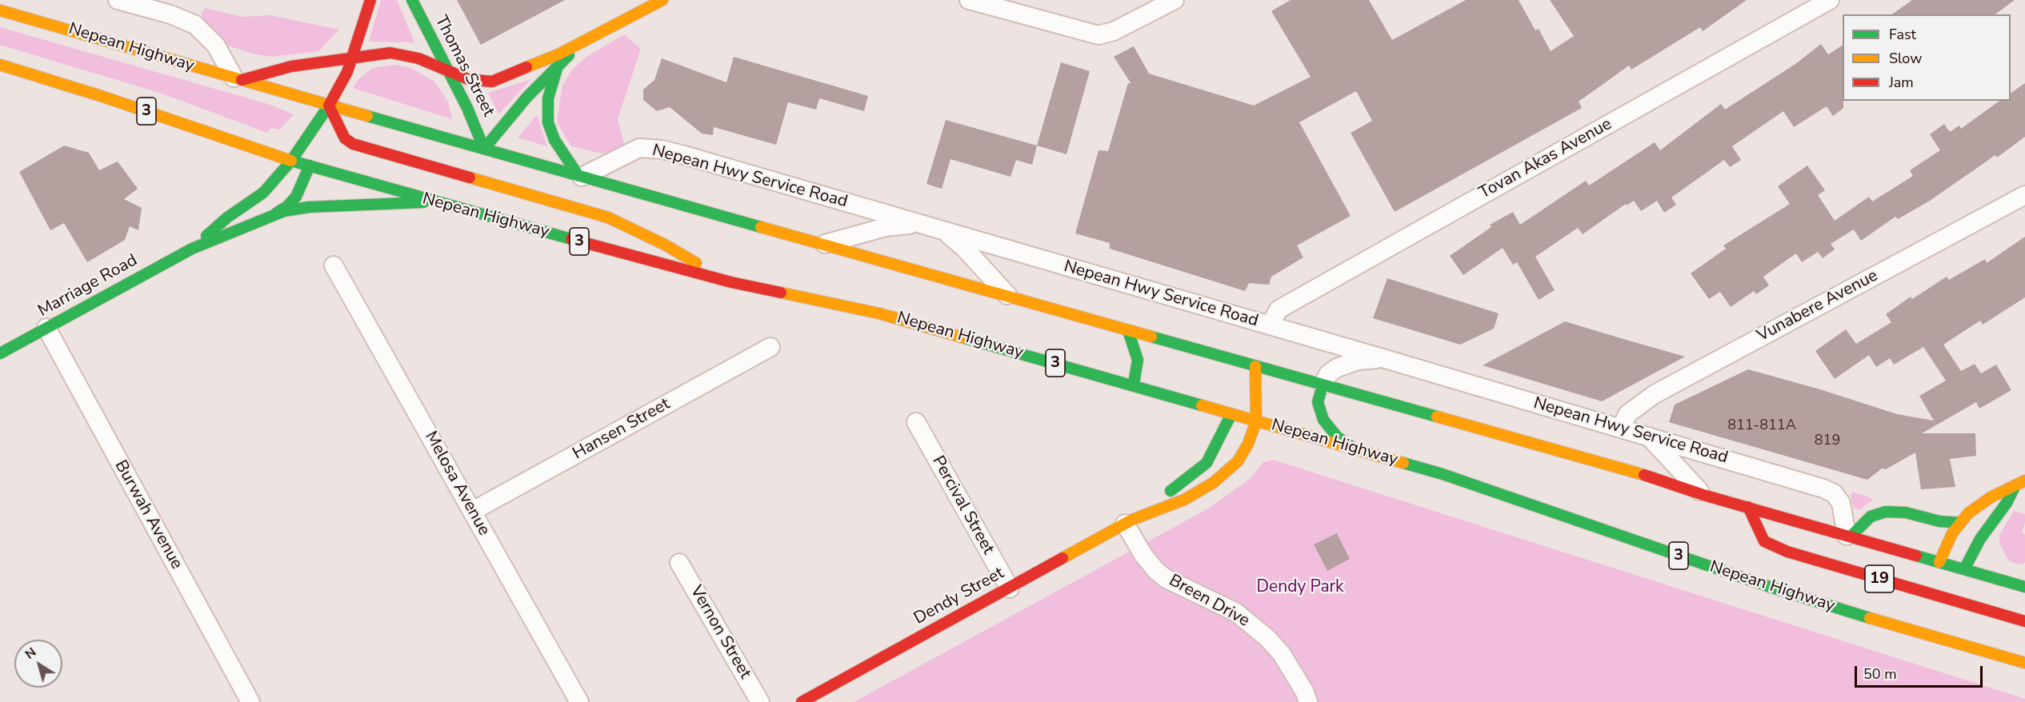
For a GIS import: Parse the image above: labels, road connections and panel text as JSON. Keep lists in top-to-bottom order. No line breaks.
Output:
{"streets":{"main road":["Nepean Highway","Thomas Street","3","Marriage Road","19","Dendy Street"],"street":["Tovan Akas Avenue","Nepean Hwy Service Road","Vunabere Avenue","Hansen Street","Melosa Avenue","Percival Street","Burwah Avenue","Breen Drive","Vernon Street"]},"crossings":[["Nepean Highway","Thomas Street"],["Nepean Highway","Nepean Hwy Service Road"],["Nepean Highway","Marriage Road"],["Nepean Highway","19"],["Nepean Highway","Dendy Street"],["Tovan Akas Avenue","Nepean Hwy Service Road"],["Nepean Hwy Service Road","Vunabere Avenue"],["Marriage Road","Burwah Avenue"],["Hansen Street","Melosa Avenue"],["Percival Street","Dendy Street"],["Dendy Street","Breen Drive"]],"parks":["Dendy Park"],"house_numbers":["811-811A","819"],"legend":["Fast","Slow","Jam"],"scale_bar":"50 m","north":"top left"}
